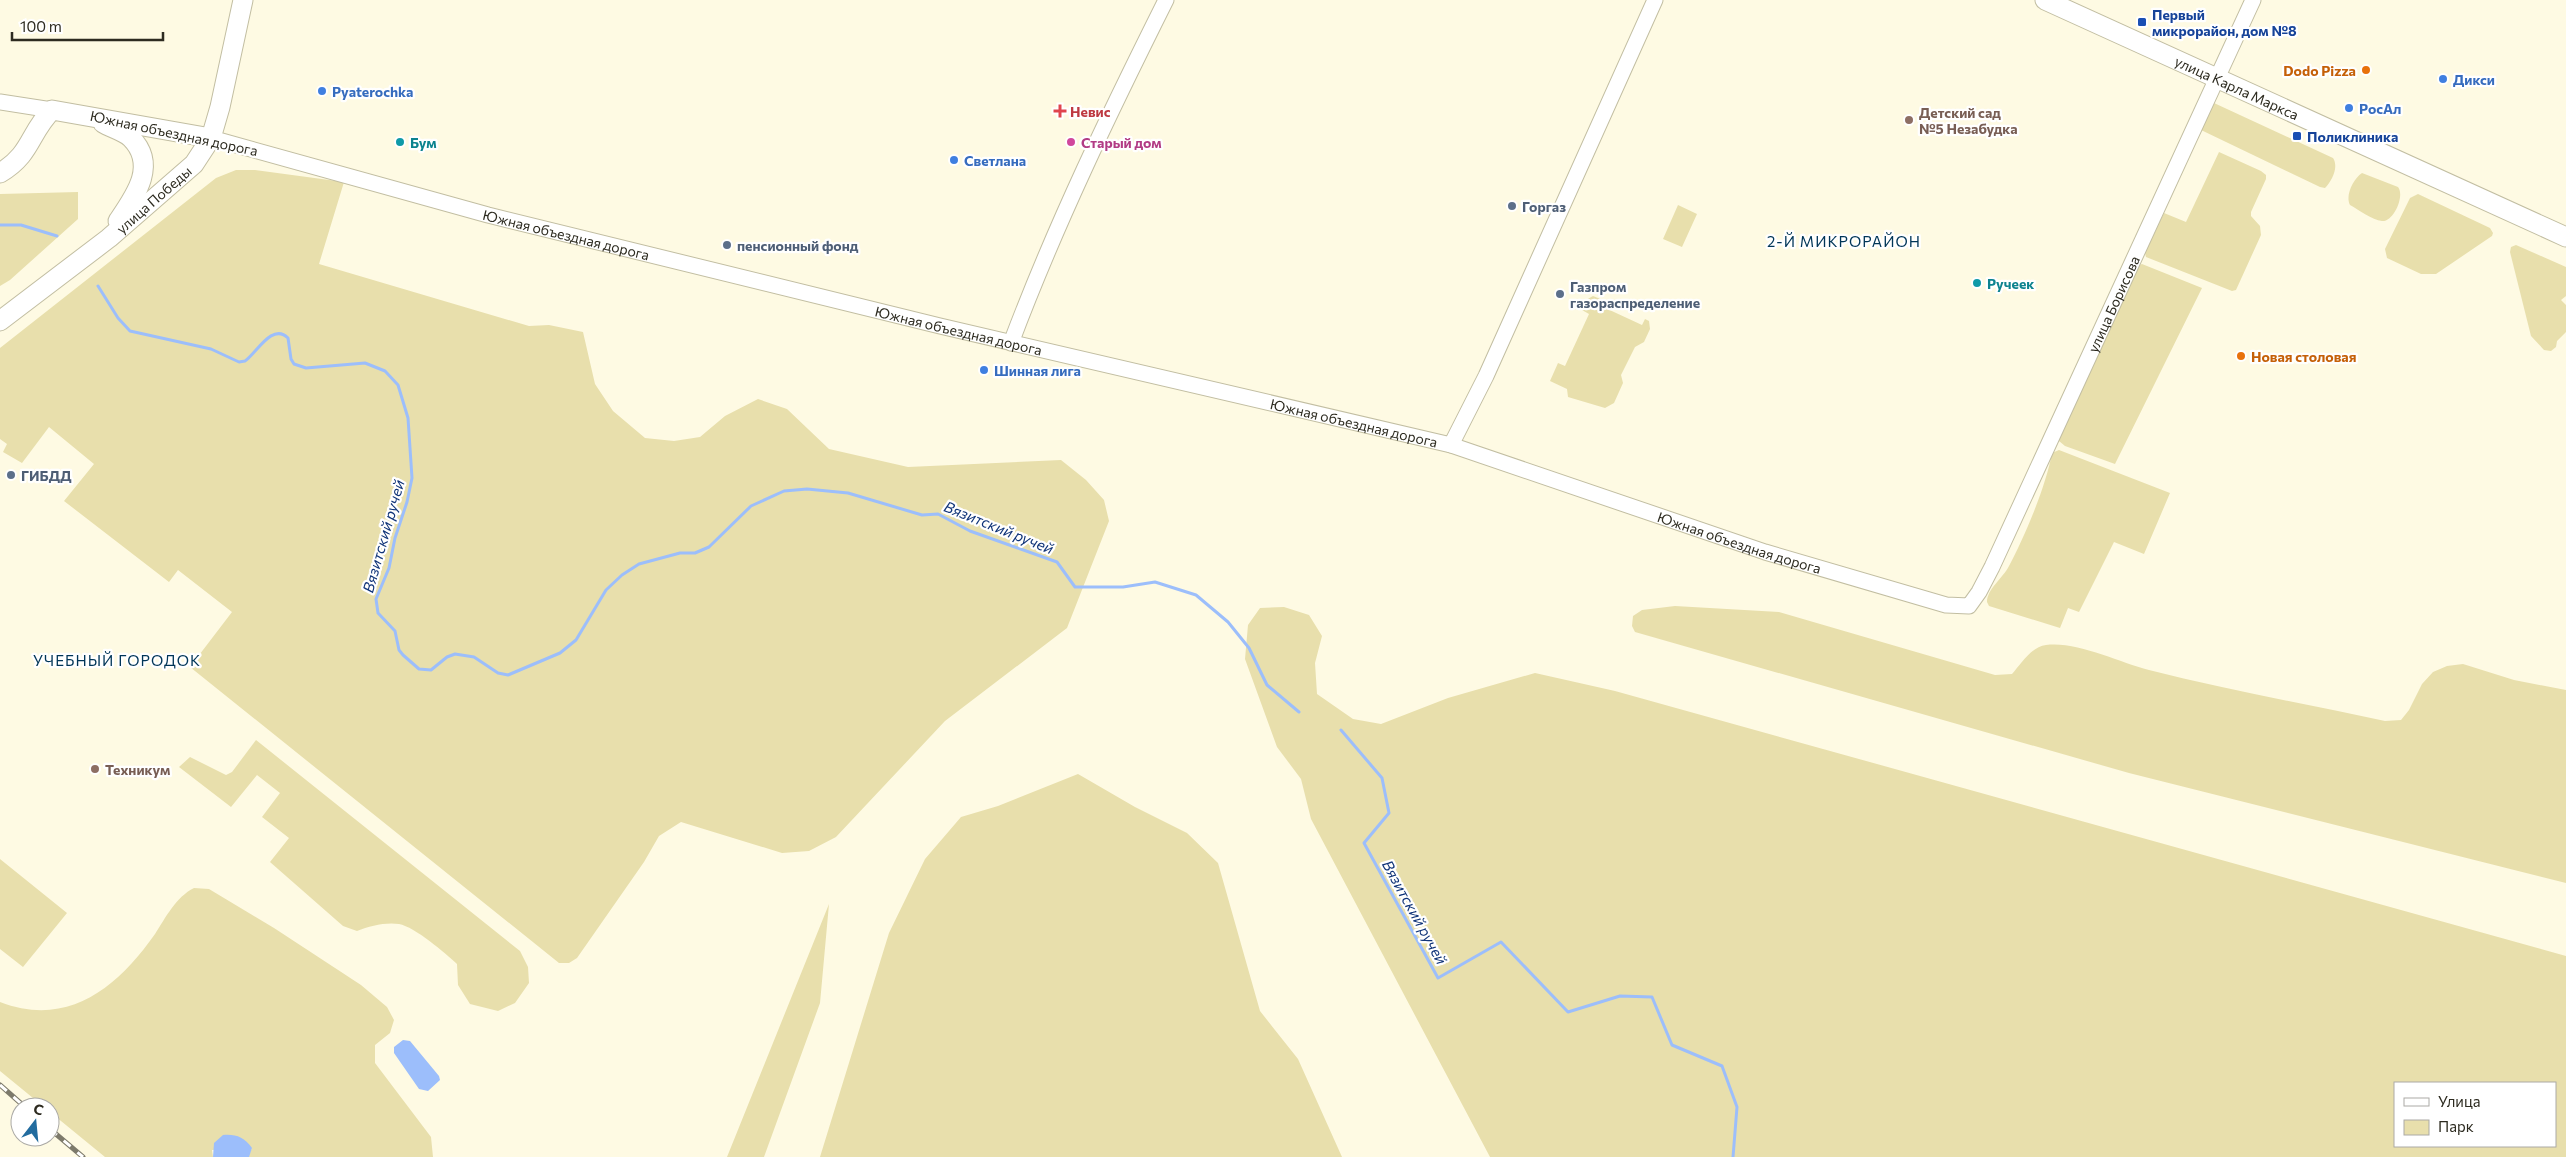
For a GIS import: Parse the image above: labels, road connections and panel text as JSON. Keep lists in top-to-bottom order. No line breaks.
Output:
{"streets":{"main road":["улица Карла Маркса","Южная объездная дорога","улица Победы"],"street":["улица Борисова"]},"crossings":[["улица Карла Маркса","улица Борисова"],["Южная объездная дорога","улица Победы"],["Южная объездная дорога","улица Борисова"]],"districts":["2-Й МИКРОРАЙОН","УЧЕБНЫЙ ГОРОДОК"],"water":["Вязитский ручей"],"places":{"transit":["Первый микрорайон, дом №8","Поликлиника"],"other":["Dodo Pizza","Дикси","Pyaterochka","РосАл","Детский сад №5 Незабудка","Бум","Старый дом","Светлана","Горгаз","пенсионный фонд","Ручеек","Газпром газораспределение","Новая столовая","Шинная лига","ГИБДД","Техникум"],"health":["Невис"]},"legend":["Улица","Парк"],"scale_bar":"100 m","north":"top"}
